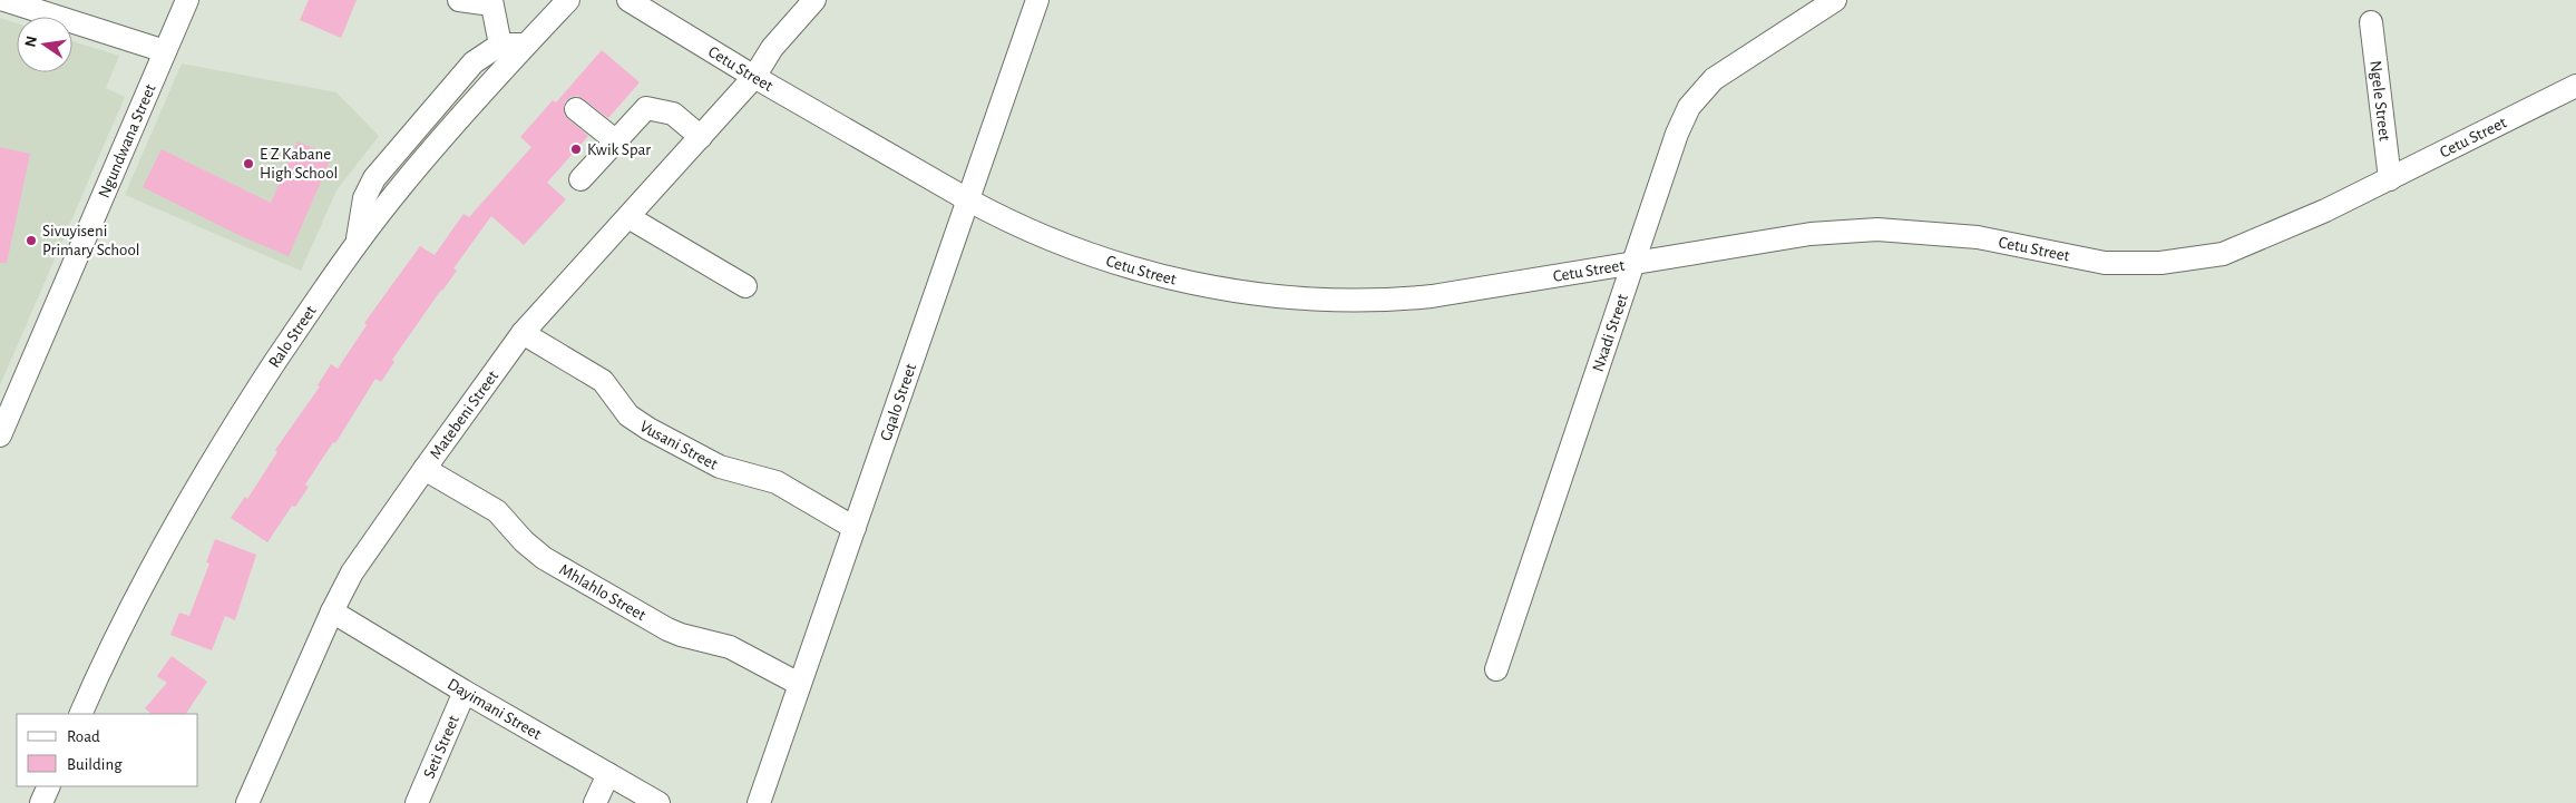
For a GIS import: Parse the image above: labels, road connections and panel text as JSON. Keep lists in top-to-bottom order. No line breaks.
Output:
{"streets":{"street":["Cetu Street","Ngele Street","Ngundwana Street","Nxadi Street","Ralo Street","Gqalo Street","Matebeni Street","Vusani Street","Mhlahlo Street","Dayimani Street","Seti Street"]},"crossings":[["Cetu Street","Ngele Street"],["Cetu Street","Nxadi Street"],["Cetu Street","Gqalo Street"],["Cetu Street","Matebeni Street"],["Gqalo Street","Vusani Street"],["Gqalo Street","Mhlahlo Street"],["Matebeni Street","Vusani Street"],["Matebeni Street","Mhlahlo Street"],["Matebeni Street","Dayimani Street"],["Dayimani Street","Seti Street"]],"places":["Kwik Spar","E Z Kabane High School","Sivuyiseni Primary School"],"legend":["Road","Building"],"north":"left"}
